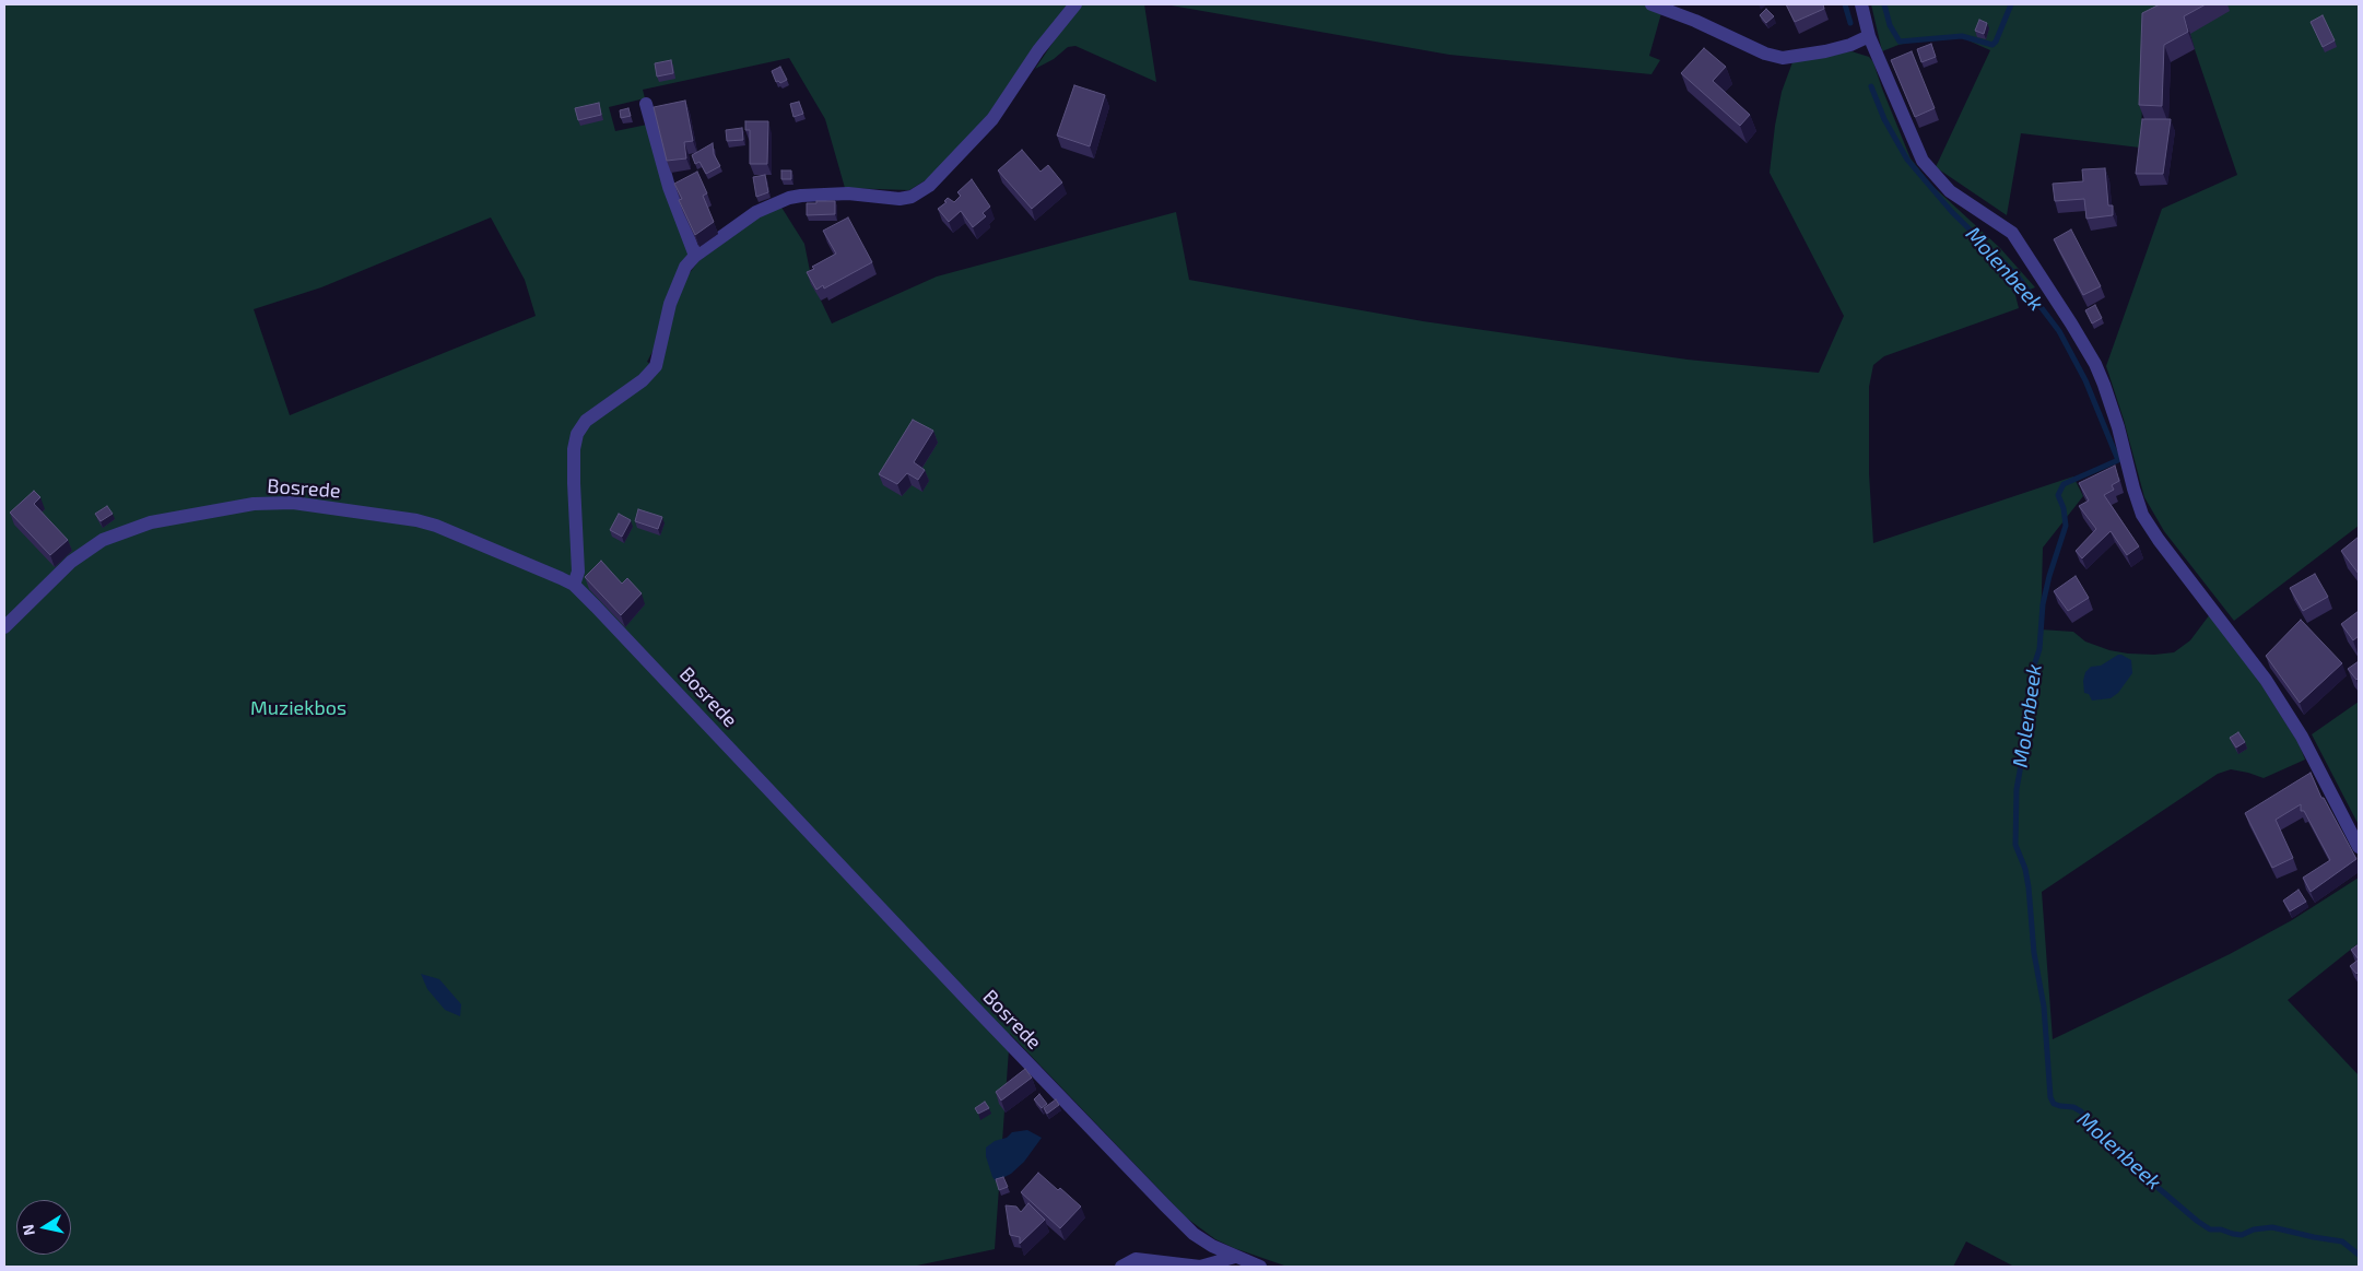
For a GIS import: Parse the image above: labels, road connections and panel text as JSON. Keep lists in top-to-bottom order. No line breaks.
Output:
{"streets":{"street":["Bosrede"]},"water":["Molenbeek"],"parks":["Muziekbos"],"north":"left"}
